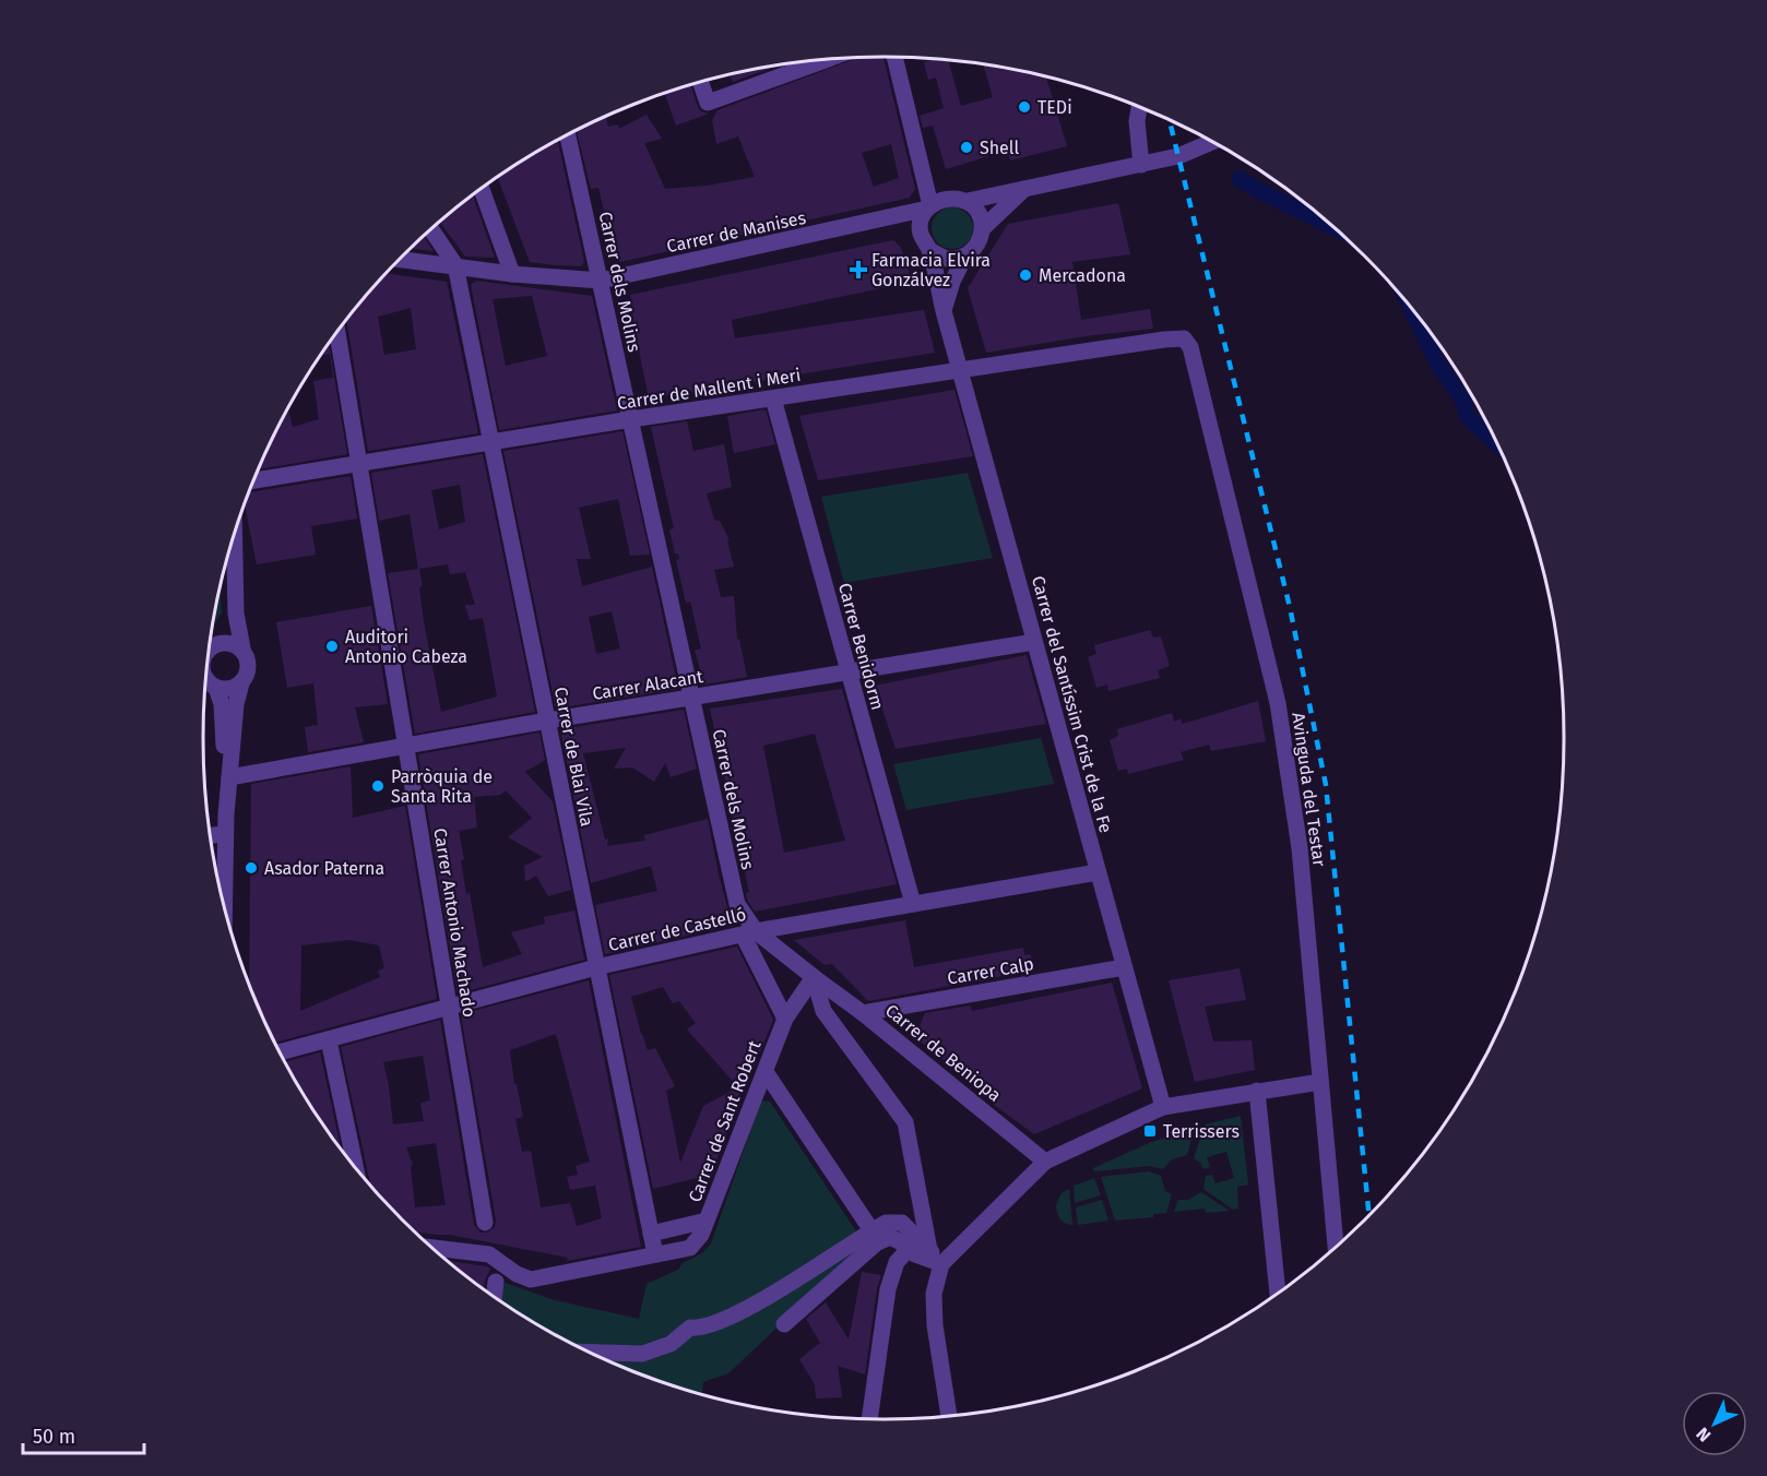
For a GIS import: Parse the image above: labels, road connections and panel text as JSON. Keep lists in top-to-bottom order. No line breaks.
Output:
{"streets":{"street":["Carrer de Manises","Carrer dels Molins","Carrer de Mallent i Meri","Carrer Benidorm","Carrer Alacant","Carrer del Santíssim Crist de la Fe","Carrer de Blai Vila","Avinguda del Testar","Carrer Antonio Machado","Carrer de Castelló","Carrer Calp","Carrer de Beniopa","Carrer de Sant Robert"]},"crossings":[["Carrer de Manises","Carrer dels Molins"],["Carrer de Manises","Carrer del Santíssim Crist de la Fe"],["Carrer de Manises","Carrer de Blai Vila"],["Carrer dels Molins","Carrer de Mallent i Meri"],["Carrer dels Molins","Carrer Alacant"],["Carrer dels Molins","Carrer de Castelló"],["Carrer dels Molins","Carrer de Beniopa"],["Carrer dels Molins","Carrer de Sant Robert"],["Carrer de Mallent i Meri","Carrer Benidorm"],["Carrer de Mallent i Meri","Carrer del Santíssim Crist de la Fe"],["Carrer de Mallent i Meri","Carrer de Blai Vila"],["Carrer de Mallent i Meri","Avinguda del Testar"],["Carrer de Mallent i Meri","Carrer Antonio Machado"],["Carrer Benidorm","Carrer Alacant"],["Carrer Benidorm","Carrer de Castelló"],["Carrer Alacant","Carrer del Santíssim Crist de la Fe"],["Carrer Alacant","Carrer de Blai Vila"],["Carrer Alacant","Carrer Antonio Machado"],["Carrer del Santíssim Crist de la Fe","Carrer de Castelló"],["Carrer del Santíssim Crist de la Fe","Carrer Calp"],["Carrer de Blai Vila","Carrer de Castelló"],["Carrer de Blai Vila","Carrer de Sant Robert"],["Carrer Antonio Machado","Carrer de Castelló"],["Carrer Calp","Carrer de Beniopa"],["Carrer de Beniopa","Carrer de Sant Robert"]],"places":{"other":["TEDi","Shell","Mercadona","Auditori Antonio Cabeza","Parròquia de Santa Rita","Asador Paterna"],"health":["Farmacia Elvira Gonzálvez"],"transit":["Terrissers"]},"scale_bar":"50 m","north":"bottom left"}
